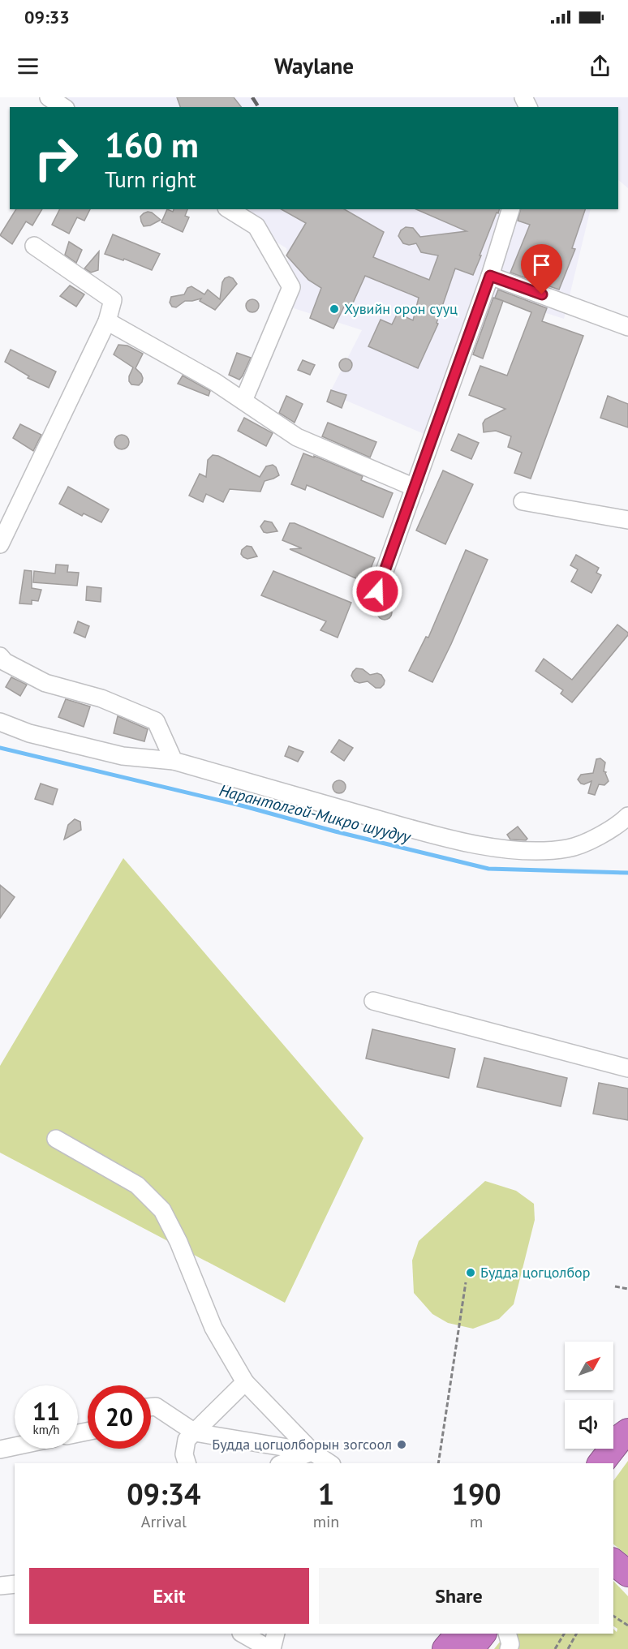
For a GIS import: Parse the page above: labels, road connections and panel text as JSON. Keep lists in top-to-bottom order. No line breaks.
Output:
{"water":["Нарантолгой-Микро шуудуу"],"places":["Хувийн орон сууц","Будда цогцолбор","Будда цогцолборын зогсоол"],"north":"top right","page":{"status":"09:33","header":"Waylane","turn":["160 m","Turn right"],"speed":"11 km/h","limit":"20","eta":["09:34","Arrival","1","min","190","m"],"buttons":["Exit","Share"]}}
